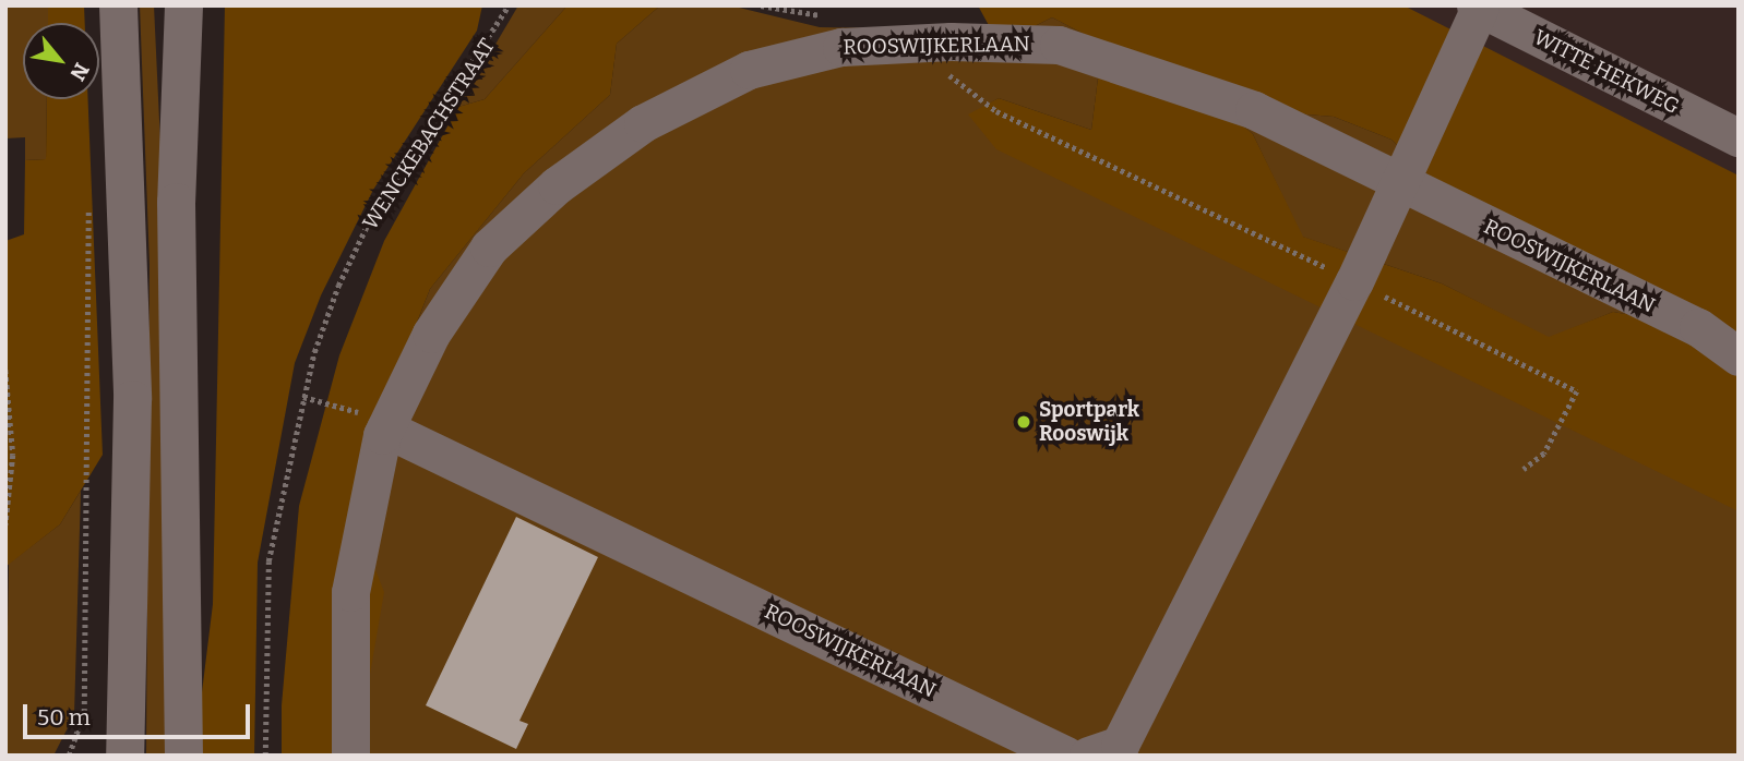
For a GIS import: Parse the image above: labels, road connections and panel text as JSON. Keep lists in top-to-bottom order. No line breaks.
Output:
{"streets":{"street":["ROOSWIJKERLAAN","WITTE HEKWEG"],"path":["WENCKEBACHSTRAAT"]},"places":["Sportpark Rooswijk"],"scale_bar":"50 m","north":"bottom right"}
